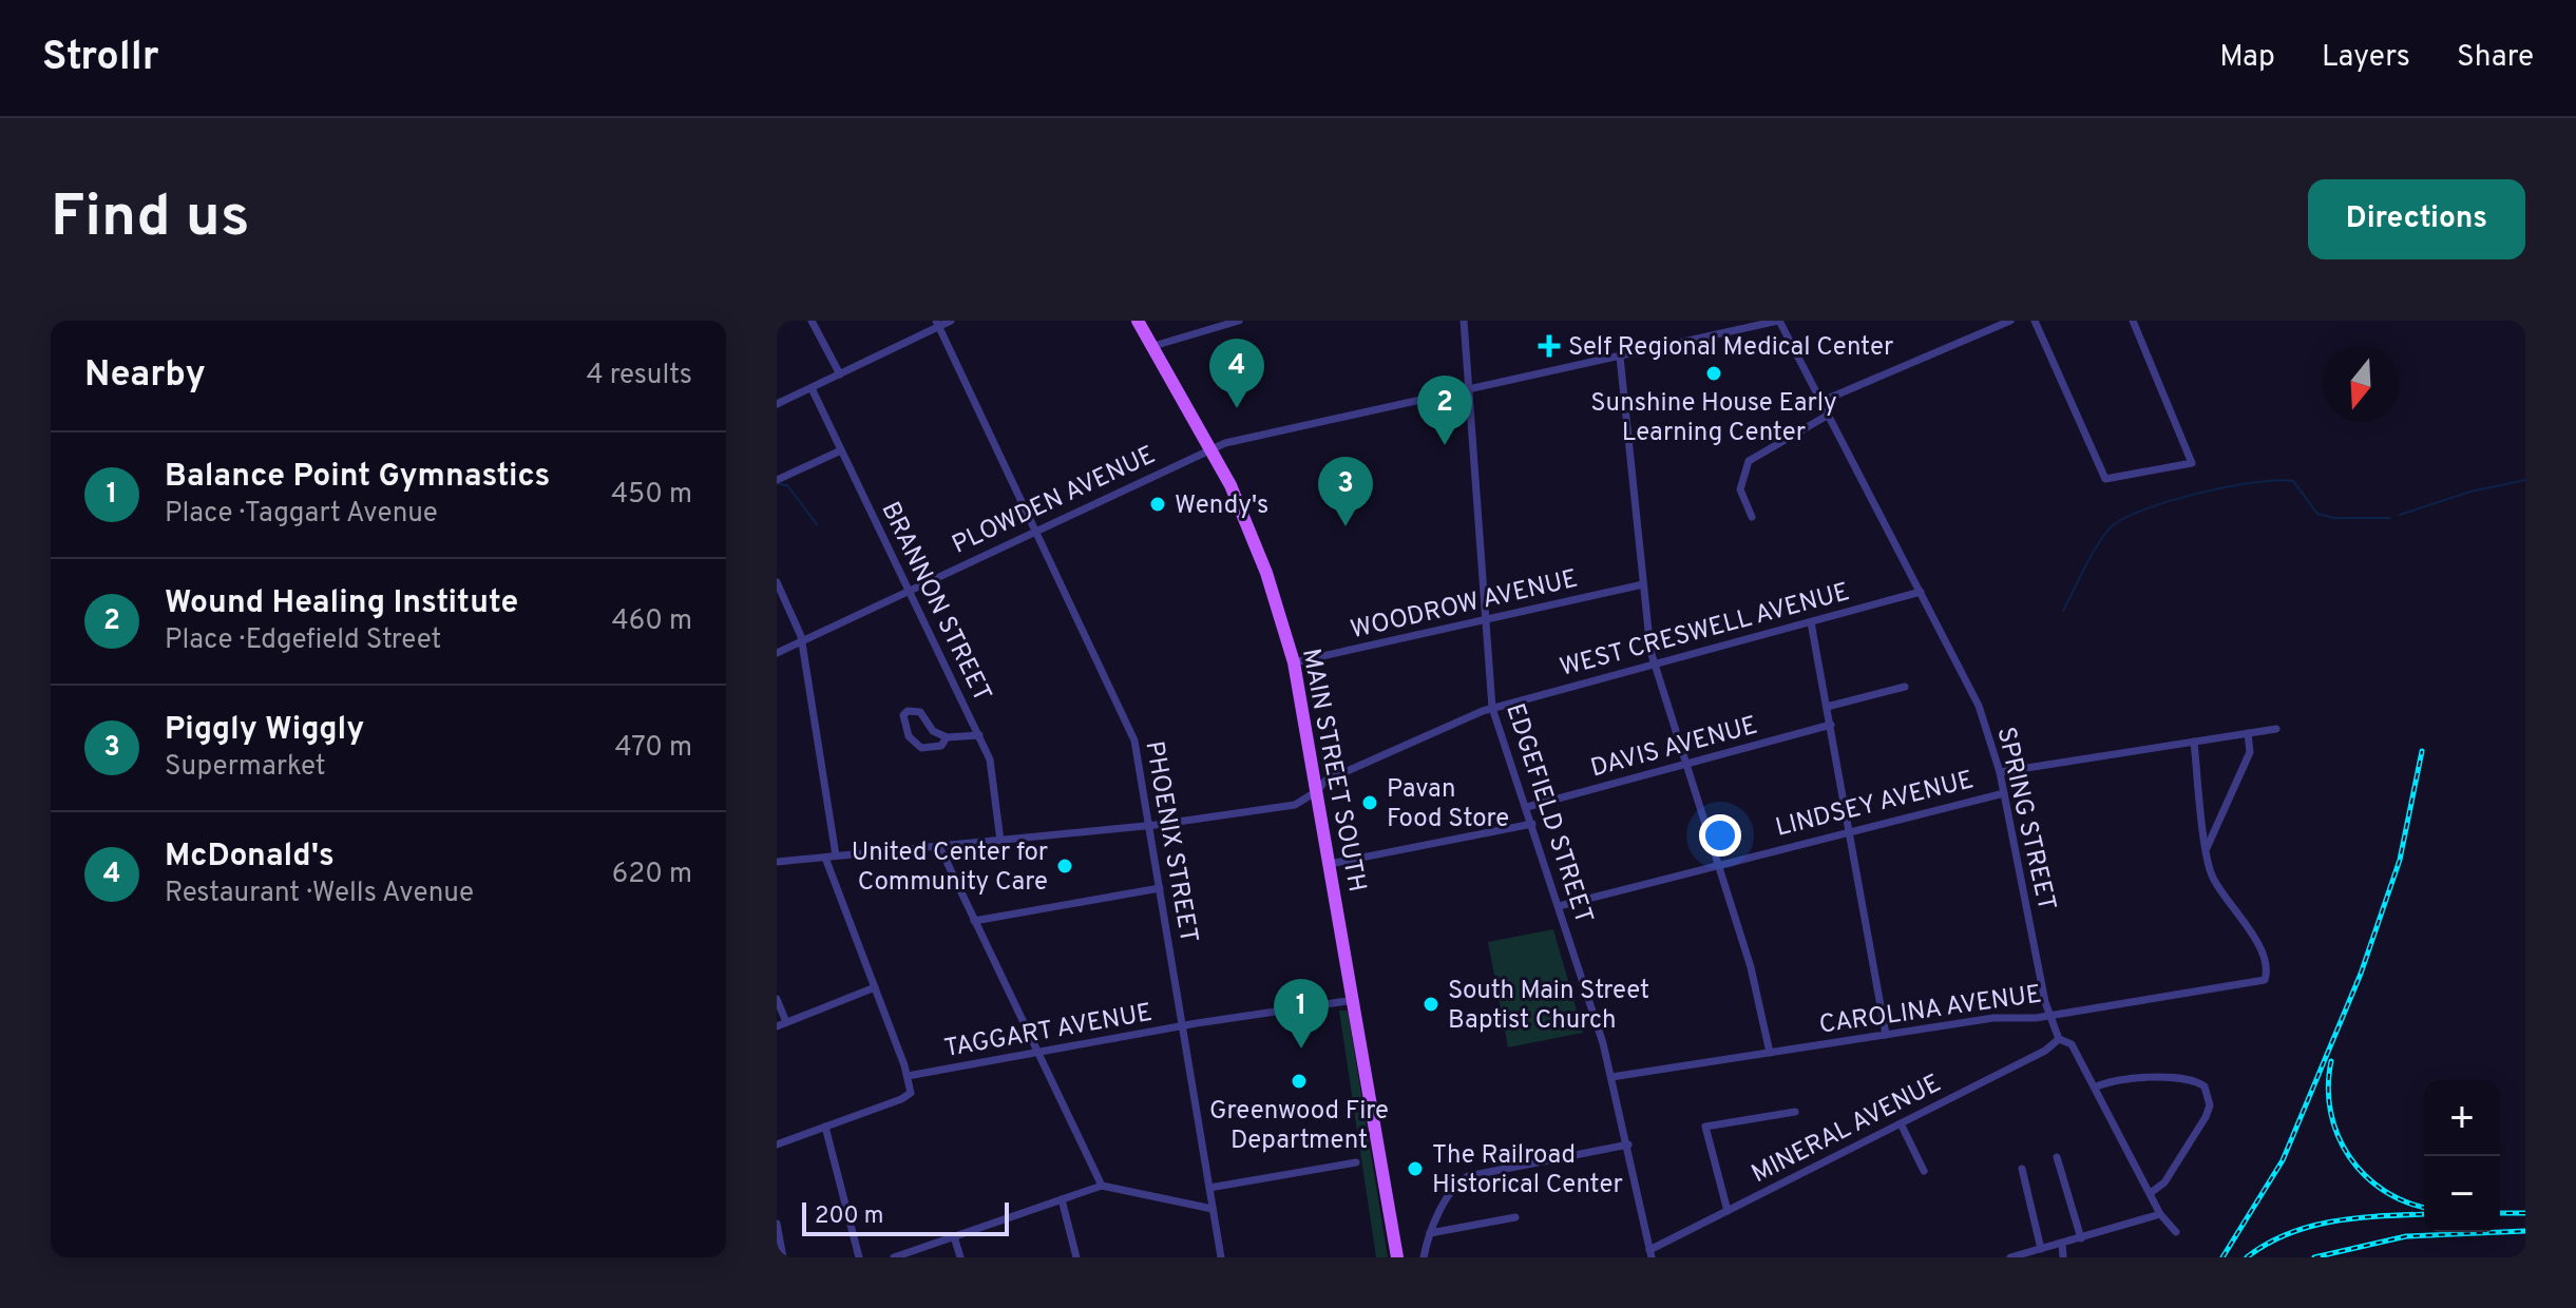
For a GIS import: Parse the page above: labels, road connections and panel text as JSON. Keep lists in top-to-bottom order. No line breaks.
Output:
{"streets":{"main road":["MAIN STREET SOUTH"],"street":["PLOWDEN AVENUE","BRANNON STREET","WOODROW AVENUE","WEST CRESWELL AVENUE","DAVIS AVENUE","LINDSEY AVENUE","EDGEFIELD STREET","SPRING STREET","PHOENIX STREET","CAROLINA AVENUE","TAGGART AVENUE","MINERAL AVENUE"]},"crossings":[["PLOWDEN AVENUE","BRANNON STREET"],["PLOWDEN AVENUE","MAIN STREET SOUTH"],["PLOWDEN AVENUE","EDGEFIELD STREET"],["PLOWDEN AVENUE","SPRING STREET"],["PLOWDEN AVENUE","PHOENIX STREET"],["BRANNON STREET","WEST CRESWELL AVENUE"],["WOODROW AVENUE","MAIN STREET SOUTH"],["WOODROW AVENUE","EDGEFIELD STREET"],["WEST CRESWELL AVENUE","MAIN STREET SOUTH"],["WEST CRESWELL AVENUE","EDGEFIELD STREET"],["WEST CRESWELL AVENUE","SPRING STREET"],["WEST CRESWELL AVENUE","PHOENIX STREET"],["DAVIS AVENUE","EDGEFIELD STREET"],["MAIN STREET SOUTH","TAGGART AVENUE"],["LINDSEY AVENUE","EDGEFIELD STREET"],["LINDSEY AVENUE","SPRING STREET"],["EDGEFIELD STREET","CAROLINA AVENUE"],["EDGEFIELD STREET","MINERAL AVENUE"],["SPRING STREET","CAROLINA AVENUE"],["SPRING STREET","MINERAL AVENUE"],["PHOENIX STREET","TAGGART AVENUE"]],"places":{"health":["Self Regional Medical Center"],"other":["Sunshine House Early Learning Center","Wendy's","Pavan Food Store","United Center for Community Care","South Main Street Baptist Church","Greenwood Fire Department","The Railroad Historical Center"]},"scale_bar":"200 m","north":"bottom","page":{"header":"Strollr","nav":["Map","Layers","Share"],"buttons":"Directions","title":"Find us","heading":["Nearby","4 results"],"pins":["4","2","3","1"],"list":[{"mark":"1","name":"Balance Point Gymnastics","note":"Place · Taggart Avenue","value":"450 m"},{"mark":"2","name":"Wound Healing Institute","note":"Place · Edgefield Street","value":"460 m"},{"mark":"3","name":"Piggly Wiggly","note":"Supermarket","value":"470 m"},{"mark":"4","name":"McDonald's","note":"Restaurant · Wells Avenue","value":"620 m"}],"map_buttons":["+","−"],"scale":"200 m"}}
